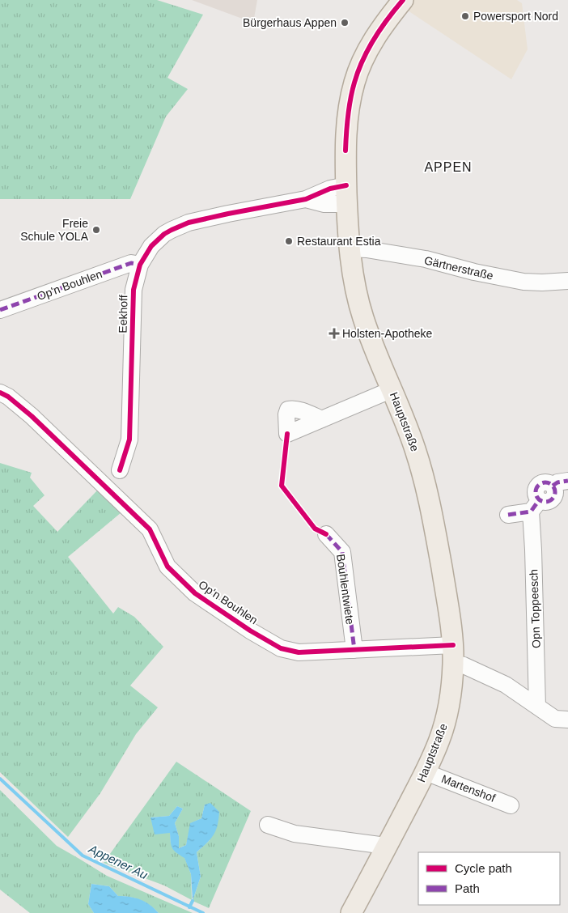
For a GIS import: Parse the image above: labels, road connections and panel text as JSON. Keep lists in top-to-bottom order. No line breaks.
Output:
{"streets":{"main road":["Hauptstraße"],"street":["Gärtnerstraße","Op'n Bouhlen","Eekhoff","Bouhlentwiete","Opn Toppeesch","Martenshof"]},"crossings":[["Gärtnerstraße","Hauptstraße"],["Op'n Bouhlen","Eekhoff"],["Op'n Bouhlen","Hauptstraße"],["Op'n Bouhlen","Bouhlentwiete"],["Eekhoff","Hauptstraße"],["Hauptstraße","Martenshof"]],"districts":["APPEN"],"water":["Appener Au"],"places":{"other":["Powersport Nord","Bürgerhaus Appen","Freie Schule YOLA","Restaurant Estia"],"health":["Holsten-Apotheke"]},"legend":["Cycle path","Path"]}
